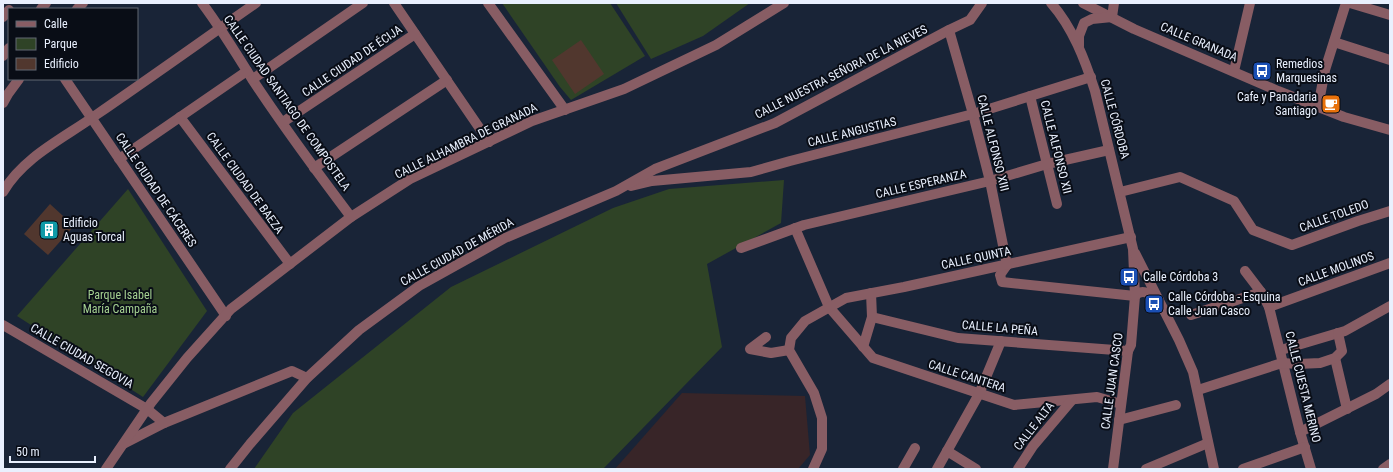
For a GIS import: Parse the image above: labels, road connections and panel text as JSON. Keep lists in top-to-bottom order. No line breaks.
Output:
{"streets":{"street":["CALLE GRANADA","CALLE CIUDAD DE ÉCIJA","CALLE NUESTRA SEÑORA DE LA NIEVES","CALLE CIUDAD SANTIAGO DE COMPOSTELA","CALLE CÓRDOBA","CALLE ANGUSTIAS","CALLE ALHAMBRA DE GRANADA","CALLE ALFONSO XIII","CALLE ALFONSO XII","CALLE CIUDAD DE BAEZA","CALLE ESPERANZA","CALLE CIUDAD DE CÁCERES","CALLE TOLEDO","CALLE CIUDAD DE MÉRIDA","CALLE QUINTA","CALLE MOLINOS","CALLE LA PEÑA","CALLE CIUDAD SEGOVIA","CALLE CANTERA","CALLE JUAN CASCO","CALLE CUESTA MERINO","CALLE ALTA"]},"crossings":[["CALLE CIUDAD DE ÉCIJA","CALLE CIUDAD SANTIAGO DE COMPOSTELA"],["CALLE NUESTRA SEÑORA DE LA NIEVES","CALLE ANGUSTIAS"],["CALLE NUESTRA SEÑORA DE LA NIEVES","CALLE ALFONSO XIII"],["CALLE NUESTRA SEÑORA DE LA NIEVES","CALLE CIUDAD DE MÉRIDA"],["CALLE CIUDAD SANTIAGO DE COMPOSTELA","CALLE ALHAMBRA DE GRANADA"],["CALLE CÓRDOBA","CALLE ANGUSTIAS"],["CALLE CÓRDOBA","CALLE ESPERANZA"],["CALLE CÓRDOBA","CALLE TOLEDO"],["CALLE CÓRDOBA","CALLE QUINTA"],["CALLE CÓRDOBA","CALLE JUAN CASCO"],["CALLE ANGUSTIAS","CALLE ALFONSO XIII"],["CALLE ANGUSTIAS","CALLE ALFONSO XII"],["CALLE ANGUSTIAS","CALLE CIUDAD DE MÉRIDA"],["CALLE ALHAMBRA DE GRANADA","CALLE CIUDAD DE BAEZA"],["CALLE ALHAMBRA DE GRANADA","CALLE CIUDAD DE CÁCERES"],["CALLE ALHAMBRA DE GRANADA","CALLE CIUDAD SEGOVIA"],["CALLE ALFONSO XIII","CALLE ESPERANZA"],["CALLE ALFONSO XIII","CALLE QUINTA"],["CALLE ALFONSO XII","CALLE ESPERANZA"],["CALLE ESPERANZA","CALLE CANTERA"],["CALLE QUINTA","CALLE CANTERA"],["CALLE MOLINOS","CALLE CUESTA MERINO"],["CALLE LA PEÑA","CALLE JUAN CASCO"],["CALLE CANTERA","CALLE JUAN CASCO"],["CALLE CANTERA","CALLE ALTA"]],"parks":["Parque Isabel María Campaña"],"places":{"bus stop":["Remedios Marquesinas","Calle Córdoba 3","Calle Córdoba - Esquina Calle Juan Casco"],"cafe":["Cafe y Panadaria Santiago"],"building":["Edificio Aguas Torcal"]},"legend":["Calle","Parque","Edificio"],"scale_bar":"50 m"}
